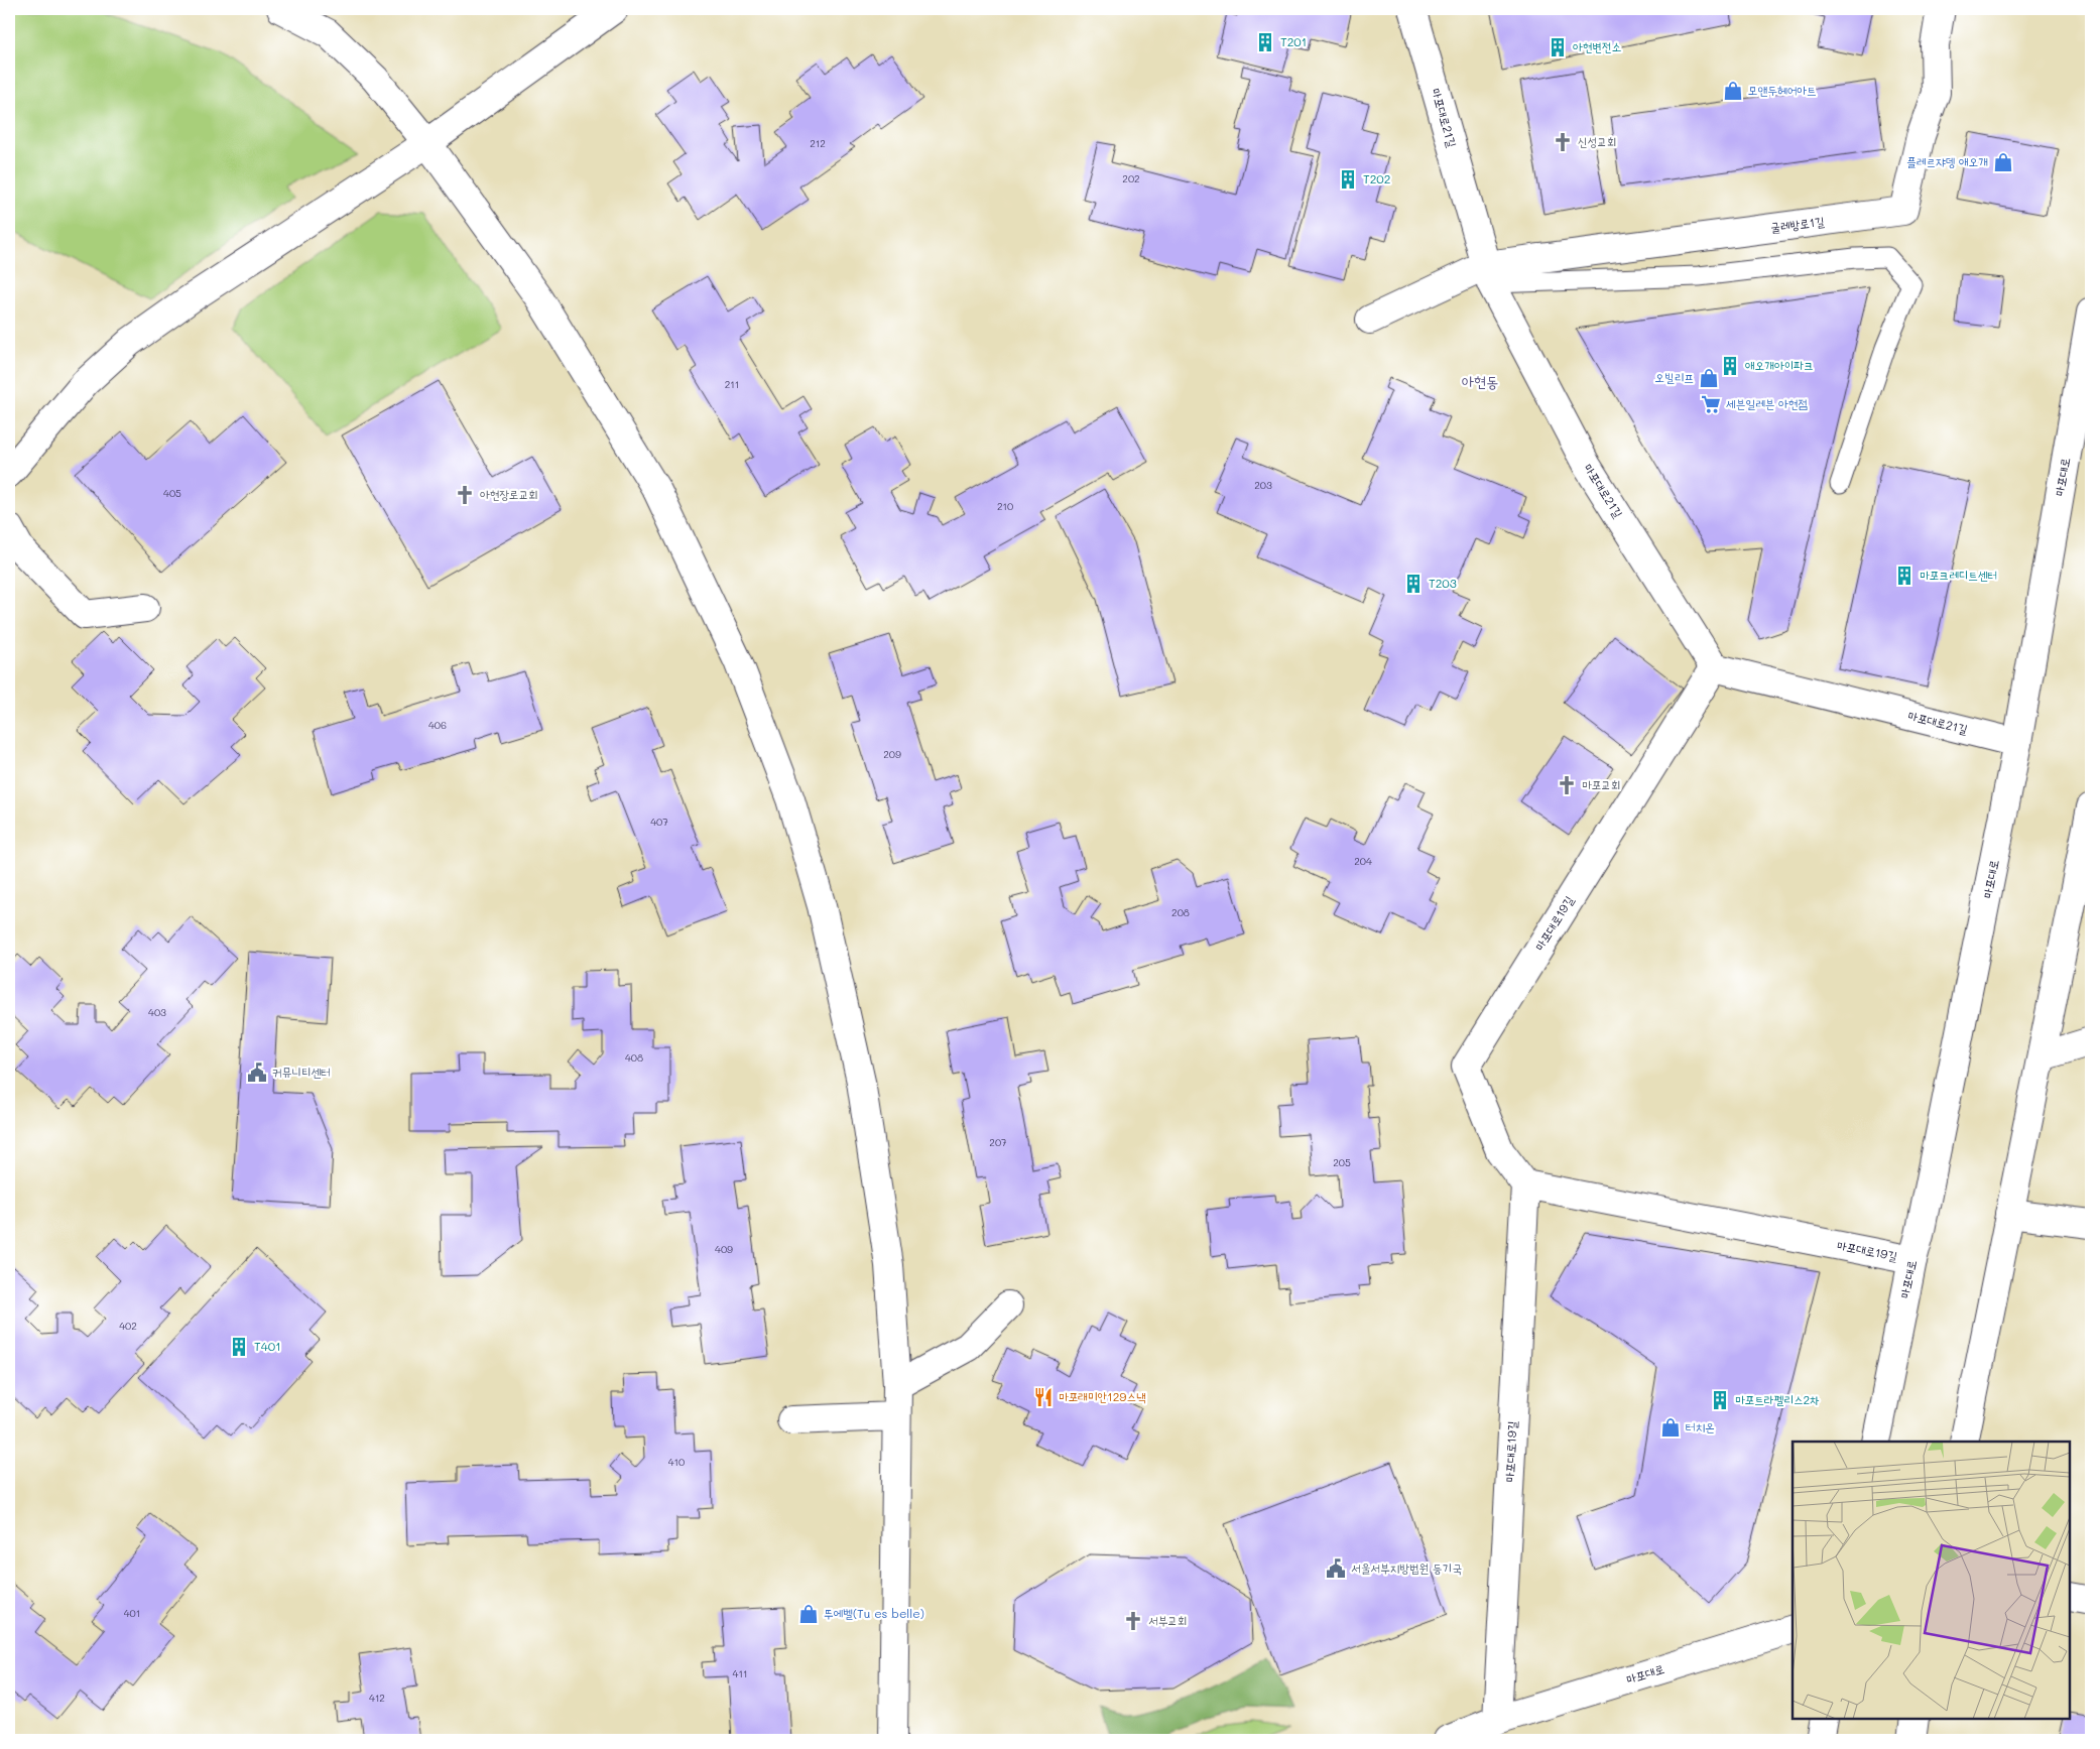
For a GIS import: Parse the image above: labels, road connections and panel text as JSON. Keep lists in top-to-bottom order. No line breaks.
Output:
{"streets":{"street":["마포대로21길","굴레방로1길","마포대로","마포대로19길"]},"crossings":[["마포대로21길","굴레방로1길"],["마포대로21길","마포대로"],["마포대로21길","마포대로19길"],["마포대로","마포대로19길"]],"districts":["아현동"],"places":{"building":["T201","아현변전소","T202","애오개아이파크","마포크레디트센터","T203","T401","마포트라펠리스2차"],"shop":["모앤두헤어아트","플레르쟈뎅 애오개","오빌리프","터치온","뚜에벨(Tu es belle)"],"church":["신성교회","아현장로교회","마포교회","서부교회"],"supermarket":["세븐일레븐 아현점"],"public building":["커뮤니티센터","서울서부지방법원 등기국"],"restaurant":["마포래미안129스낵"]},"house_numbers":["212","202","211","203","405","210","406","209","407","204","208","403","408","207","205","409","402","410","401","411","412"]}
